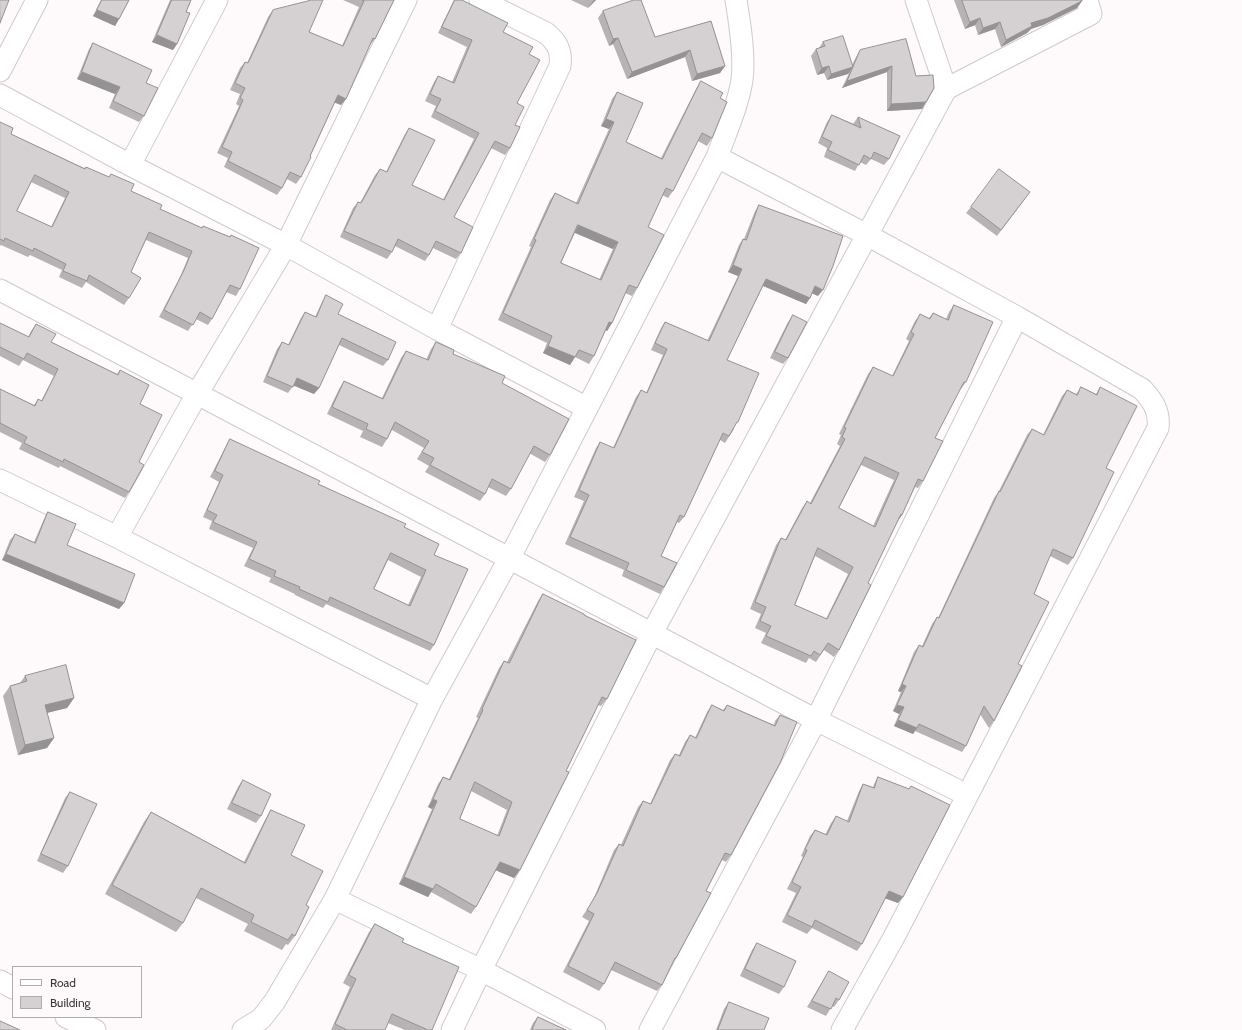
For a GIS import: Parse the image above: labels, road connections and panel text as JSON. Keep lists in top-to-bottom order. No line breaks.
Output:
{"legend":["Road","Building"]}
